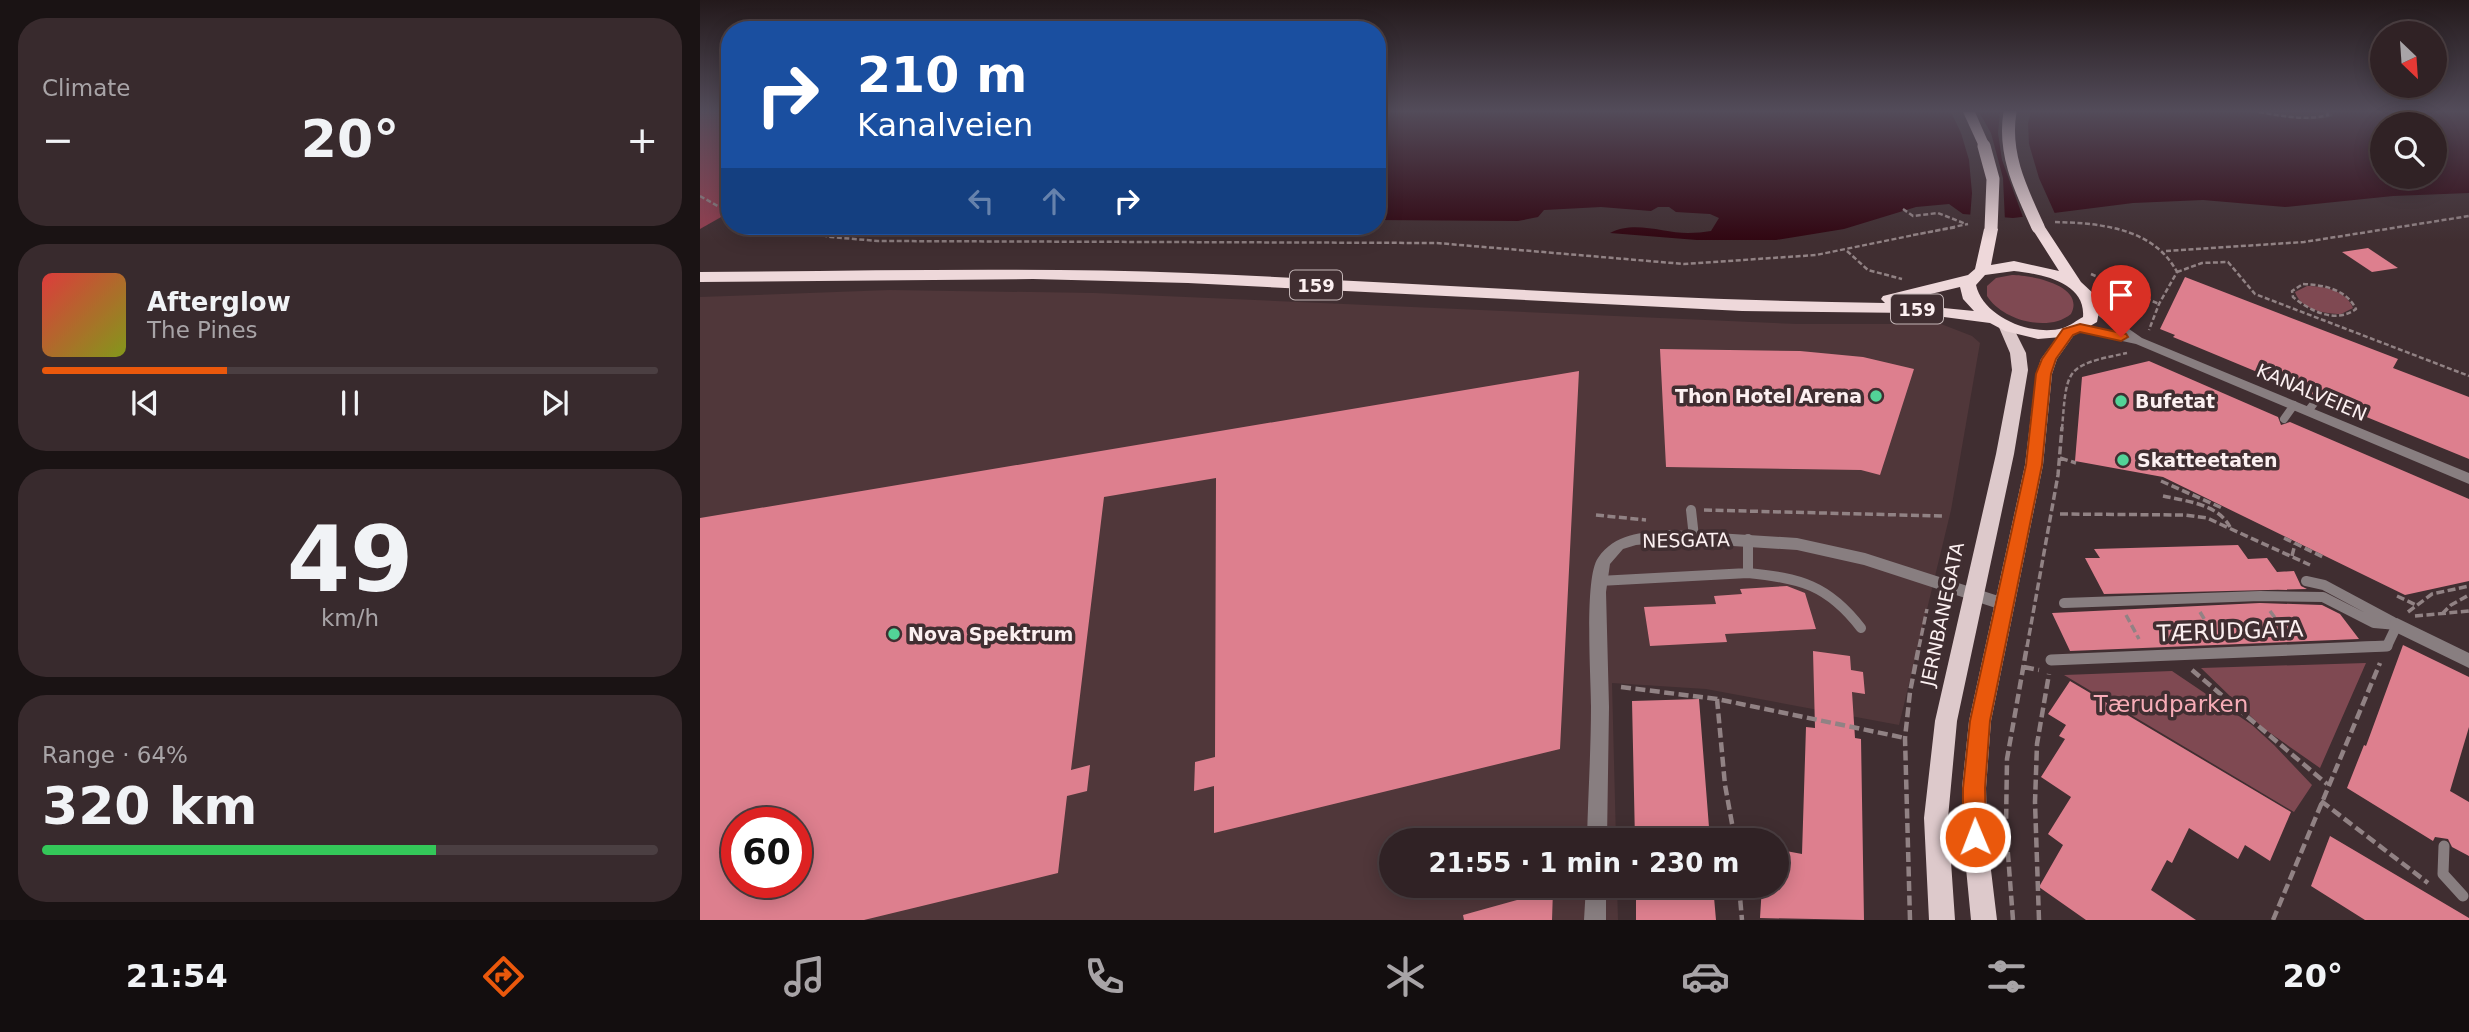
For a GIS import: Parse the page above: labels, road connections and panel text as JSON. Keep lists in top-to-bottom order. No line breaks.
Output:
{"streets":{"highway":["159"],"main road":["JERNBANEGATA"],"street":["KANALVEIEN","NESGATA","TÆRUDGATA"]},"crossings":[["159","KANALVEIEN"],["159","JERNBANEGATA"],["NESGATA","JERNBANEGATA"]],"parks":["Tærudparken"],"places":["Thon Hotel Arena","Bufetat","Skatteetaten","Nova Spektrum"],"north":"bottom right","page":{"tile":["Climate",["49","km/h"],["Range · 64%","320 km"]],"turn":["210 m","Kanalveien"],"heat":["−","20°","+"],"song":["Afterglow","The Pines"],"limit":"60","trip":"21:55 · 1 min · 230 m","tabs":["21:54","20°"]}}
